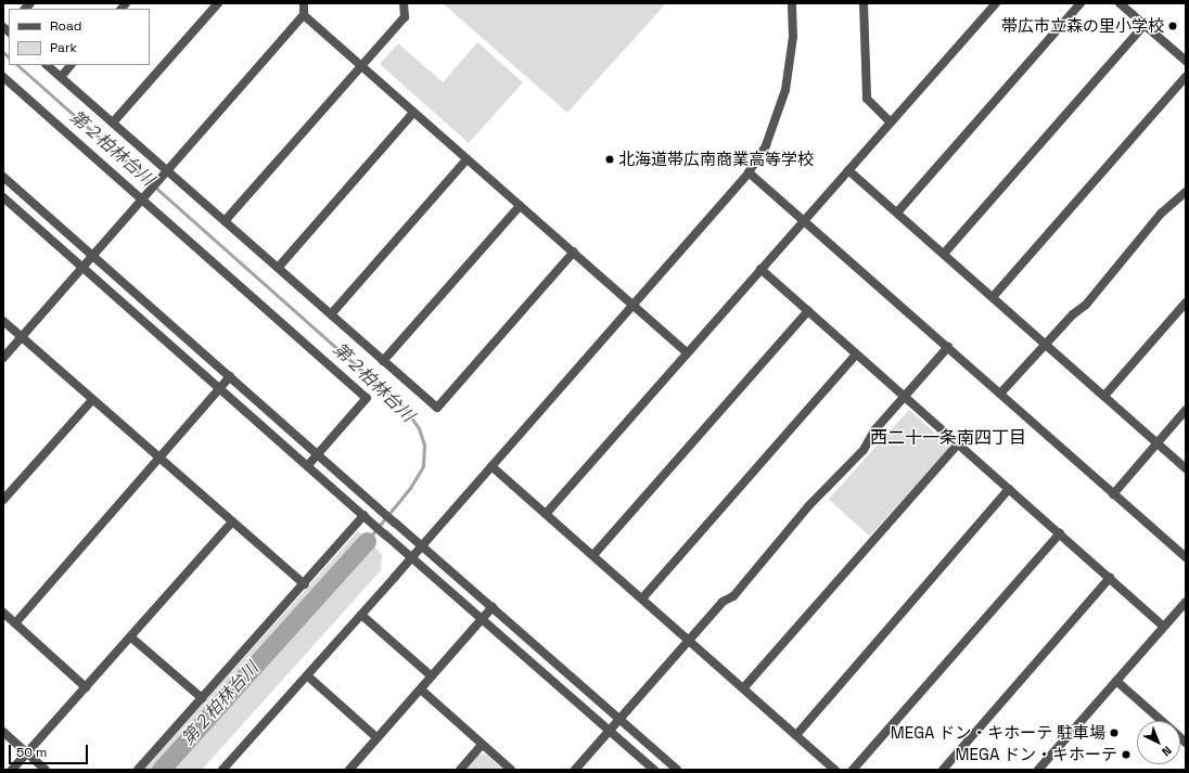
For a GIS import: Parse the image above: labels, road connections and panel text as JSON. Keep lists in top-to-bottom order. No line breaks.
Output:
{"districts":["西二十一条南四丁目"],"water":["第２柏林台川"],"places":["帯広市立森の里小学校","北海道帯広南商業高等学校","MEGA ドン・キホーテ 駐車場","MEGA ドン・キホーテ"],"legend":["Road","Park"],"scale_bar":"50 m","north":"bottom right"}
